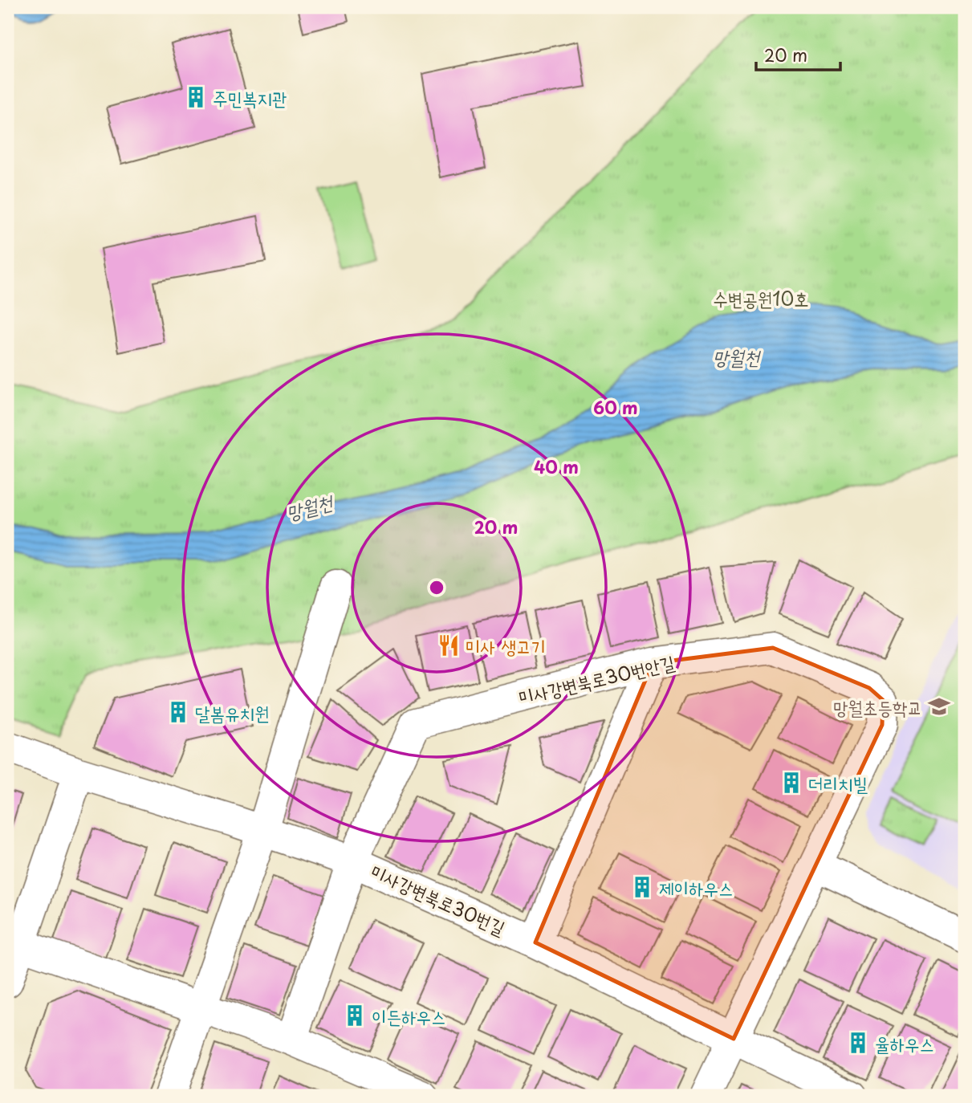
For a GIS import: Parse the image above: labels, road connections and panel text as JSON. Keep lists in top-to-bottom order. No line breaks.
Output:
{"streets":{"street":["미사강변북로30번안길","미사강변북로30번길"]},"crossings":[["미사강변북로30번안길","미사강변북로30번길"]],"water":["망월천"],"parks":["수변공원10호"],"places":{"building":["주민복지관","달봄유치원","더리치빌","제이하우스","이든하우스","율하우스"],"restaurant":["미사 생고기"],"school or university":["망월초등학교"]},"scale_bar":"20 m","rings":["60 m","40 m","20 m"]}
